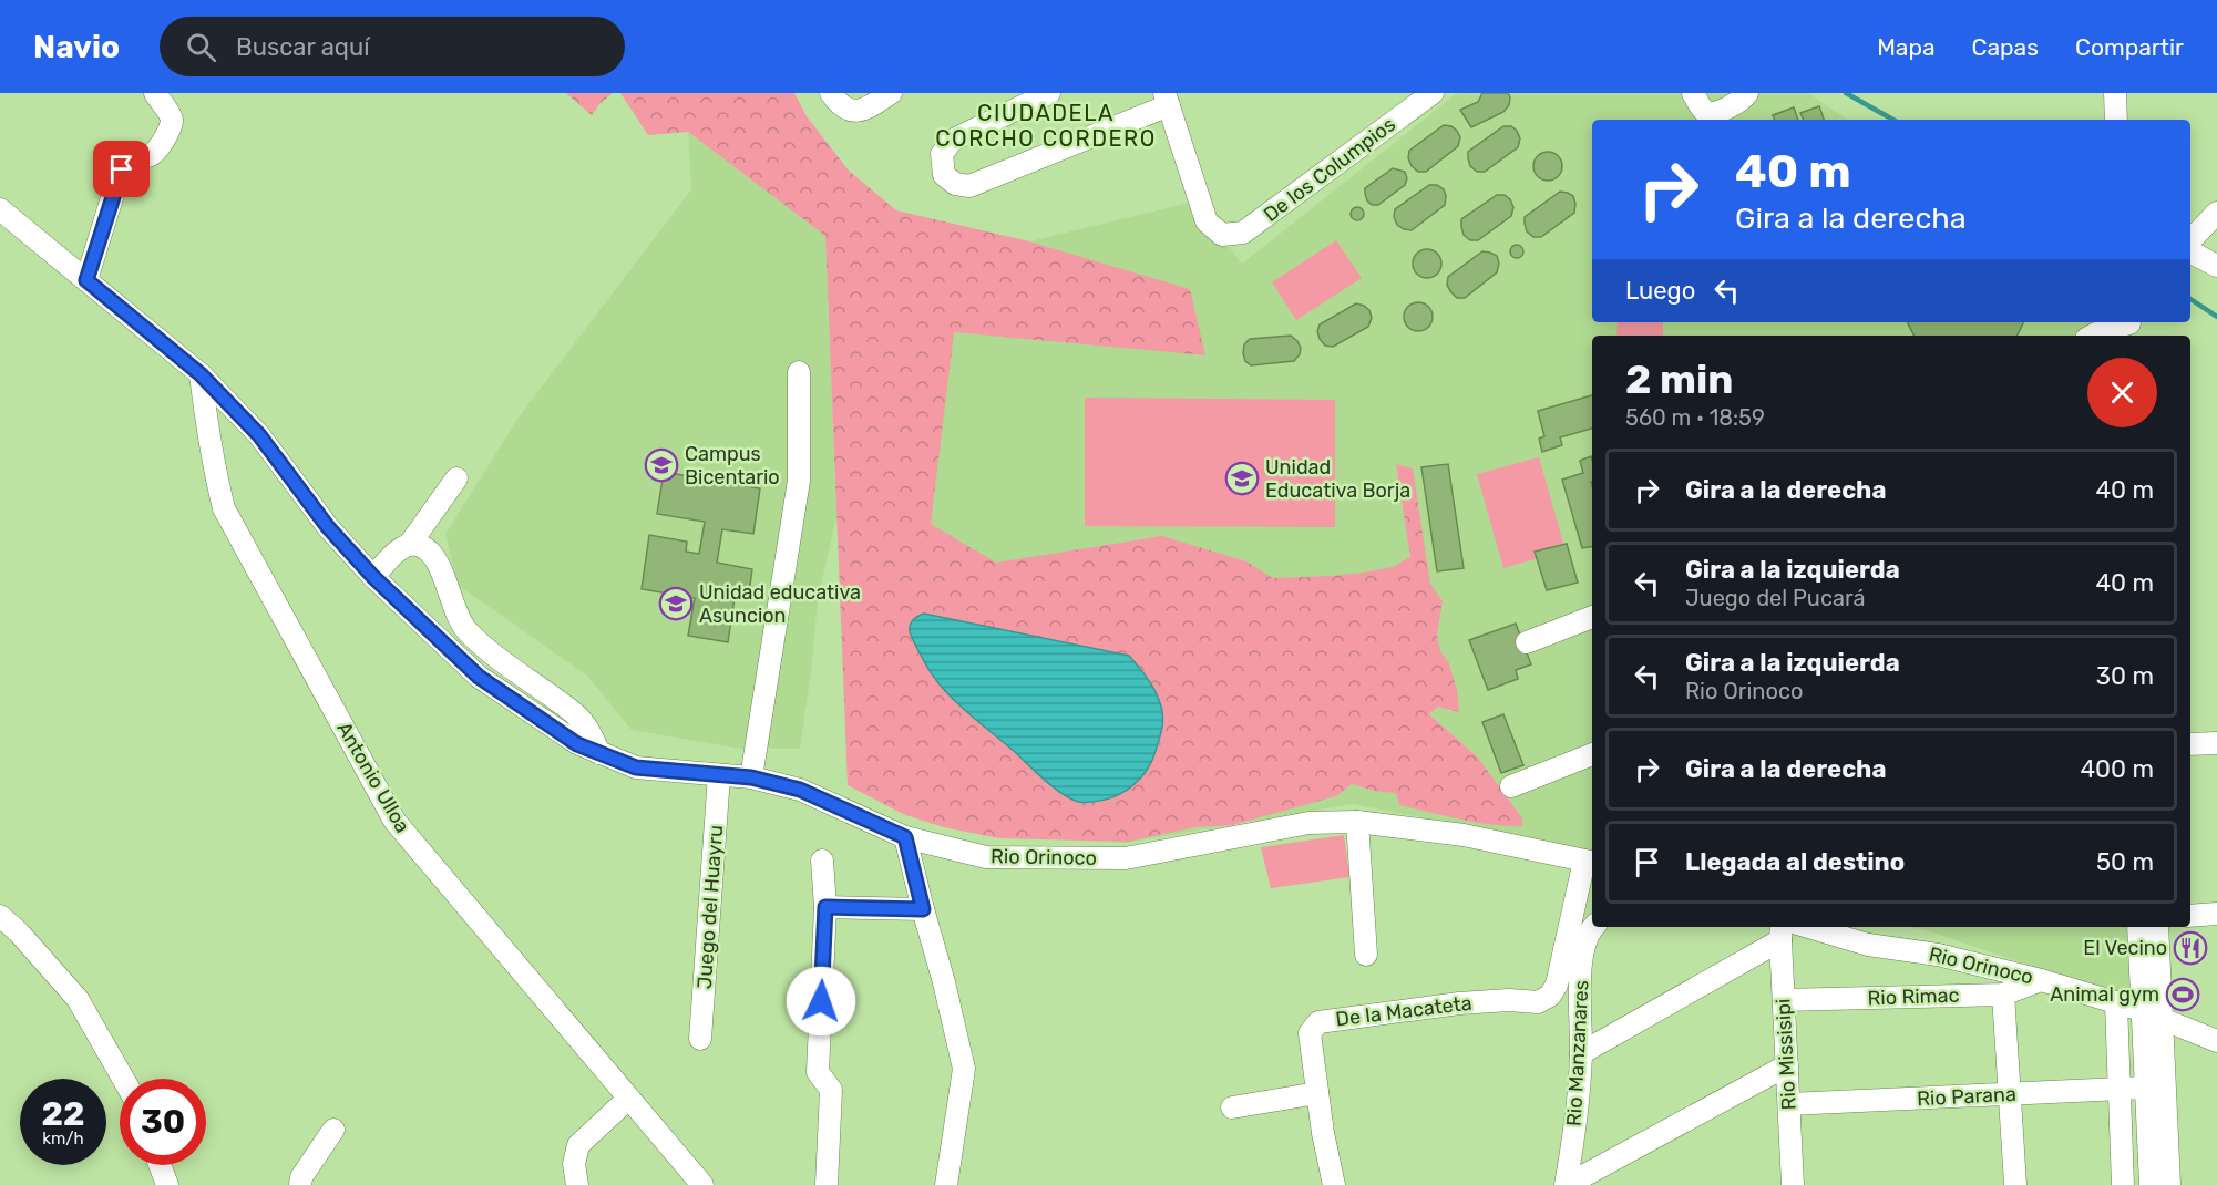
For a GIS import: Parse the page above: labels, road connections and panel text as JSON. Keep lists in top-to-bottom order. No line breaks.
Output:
{"streets":{"street":["De los Columpios","Antonio Ulloa","Rio Orinoco","Juego del Huayru","Rio Rimac","De la Macateta","Rio Manzanares","Rio Missisipi","Rio Parana"]},"crossings":[["Antonio Ulloa","Rio Orinoco"],["Rio Orinoco","Juego del Huayru"],["Rio Orinoco","Rio Rimac"],["Rio Orinoco","Rio Manzanares"],["Rio Rimac","Rio Missisipi"],["De la Macateta","Rio Manzanares"],["Rio Missisipi","Rio Parana"]],"districts":["CIUDADELA CORCHO CORDERO"],"places":{"school or university":["Campus Bicentario","Unidad Educativa Borja","Unidad educativa Asuncion"],"restaurant":["El Vecino"],"sports":["Animal gym"]},"page":{"header":"Navio","search":"Buscar aquí","nav":["Mapa","Capas","Compartir"],"turn":["40 m","Gira a la derecha"],"then":"Luego","heading":["2 min","560 m · 18:59"],"list":[{"name":"Gira a la derecha","value":"40 m"},{"name":"Gira a la izquierda","note":"Juego del Pucará","value":"40 m"},{"name":"Gira a la izquierda","note":"Rio Orinoco","value":"30 m"},{"name":"Gira a la derecha","value":"400 m"},{"name":"Llegada al destino","value":"50 m"}],"speed":"22 km/h","limit":"30"}}
